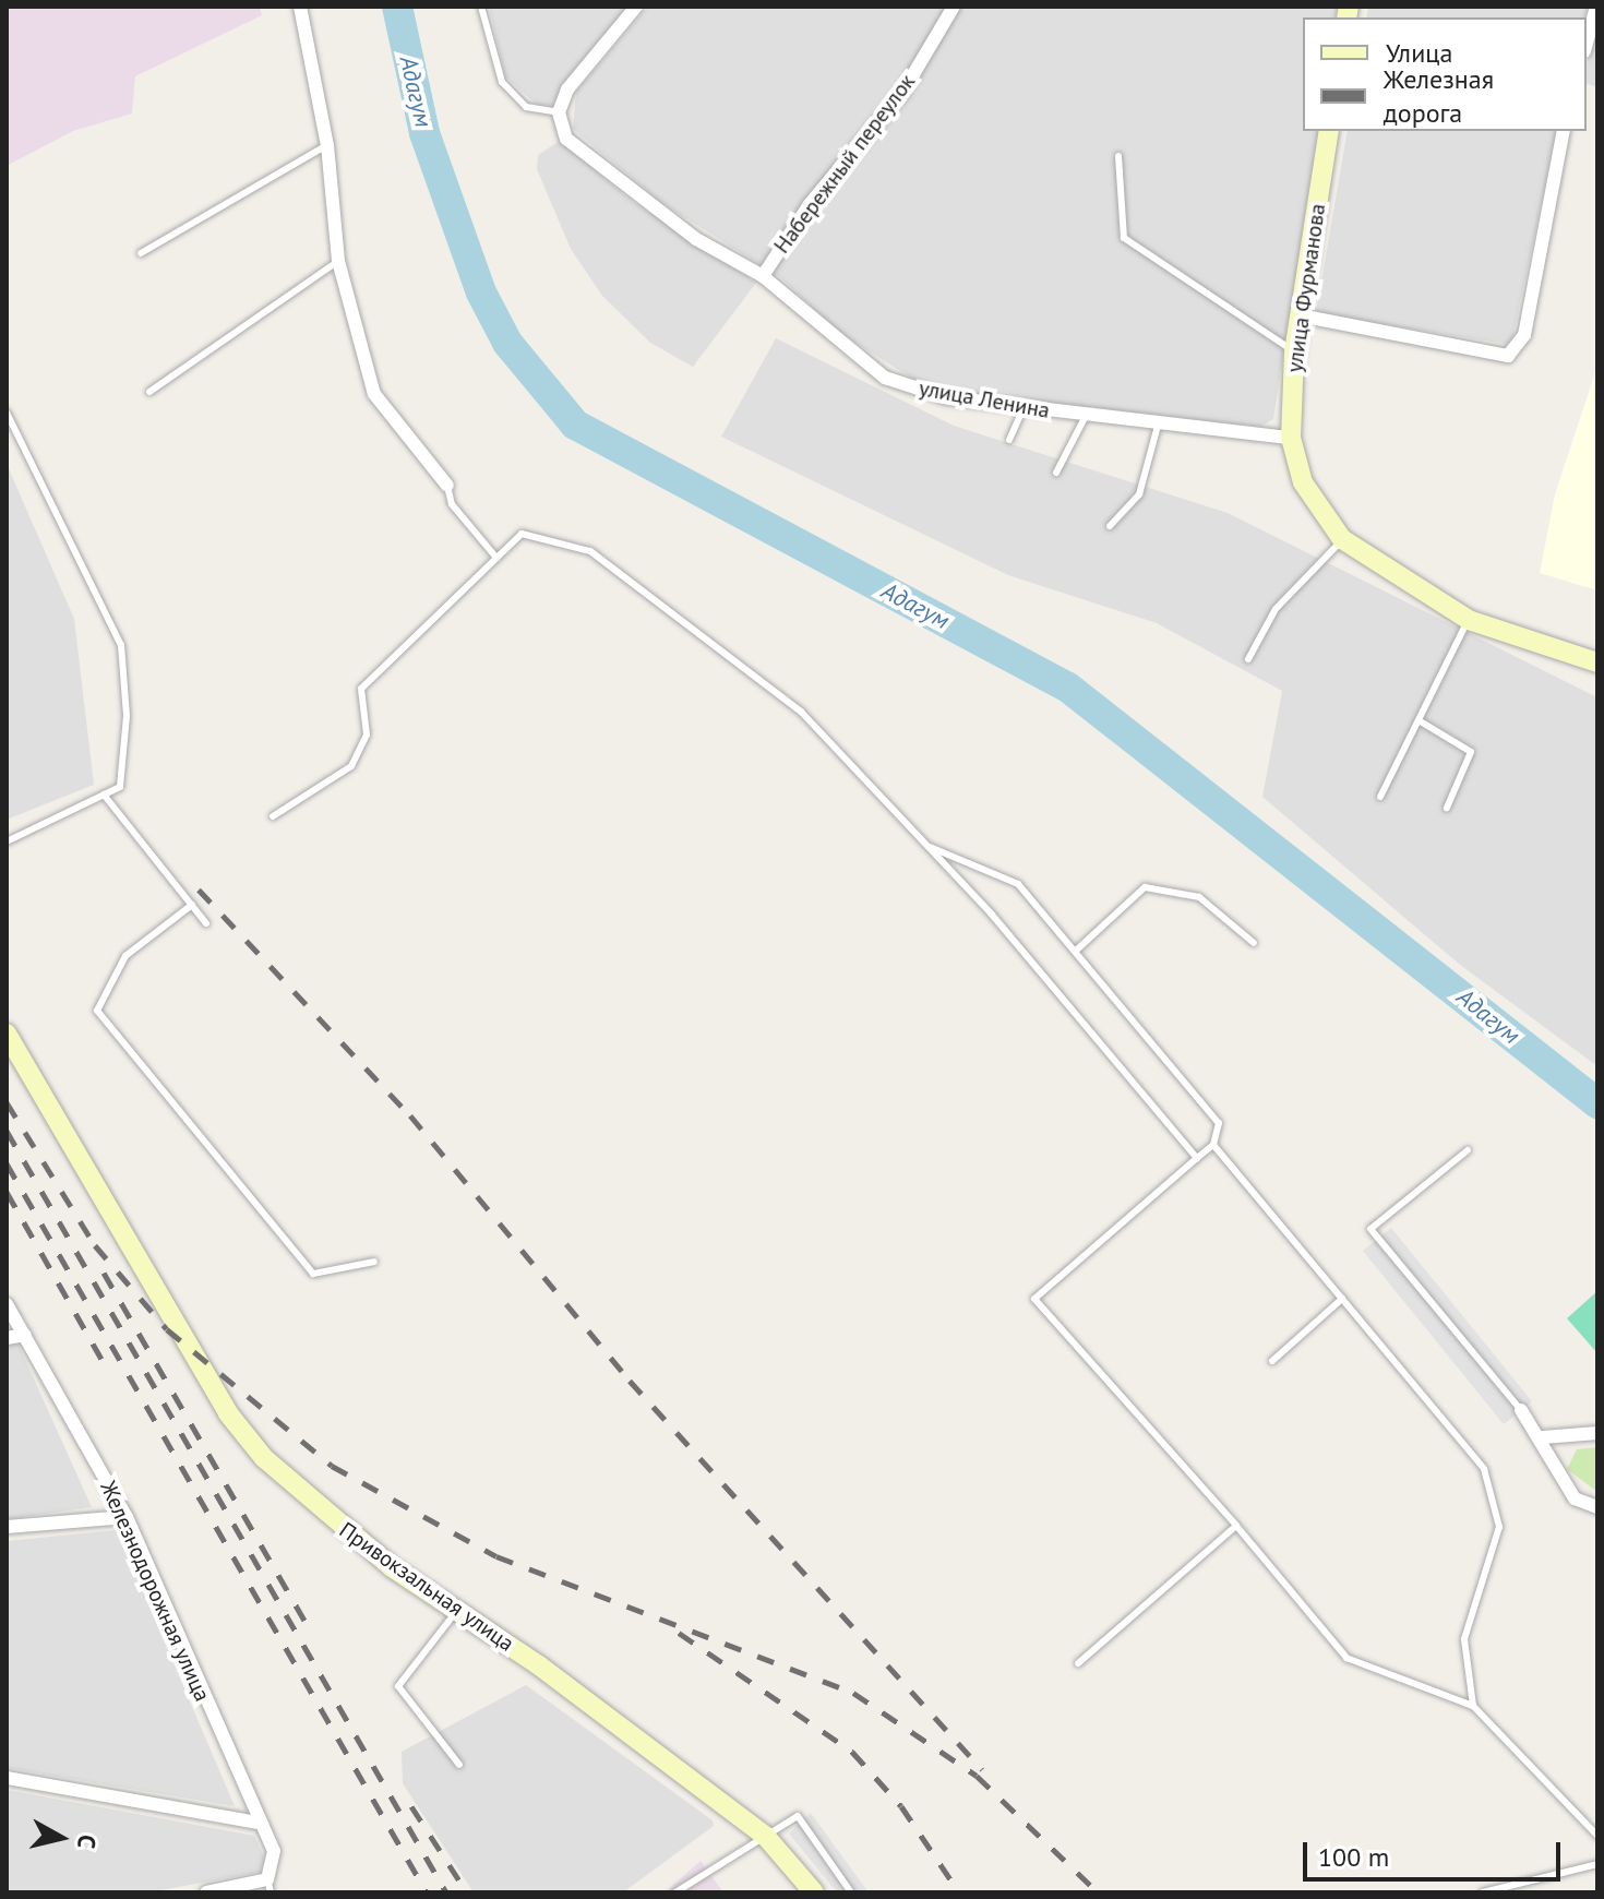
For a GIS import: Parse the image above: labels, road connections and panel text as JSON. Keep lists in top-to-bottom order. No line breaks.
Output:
{"streets":{"main road":["улица Фурманова","Привокзальная улица"],"street":["Набережный переулок","улица Ленина","Железнодорожная улица"]},"crossings":[["Набережный переулок","улица Ленина"],["улица Фурманова","улица Ленина"]],"water":["Адагум"],"legend":["Улица","Железная дорога"],"scale_bar":"100 m","north":"right"}
